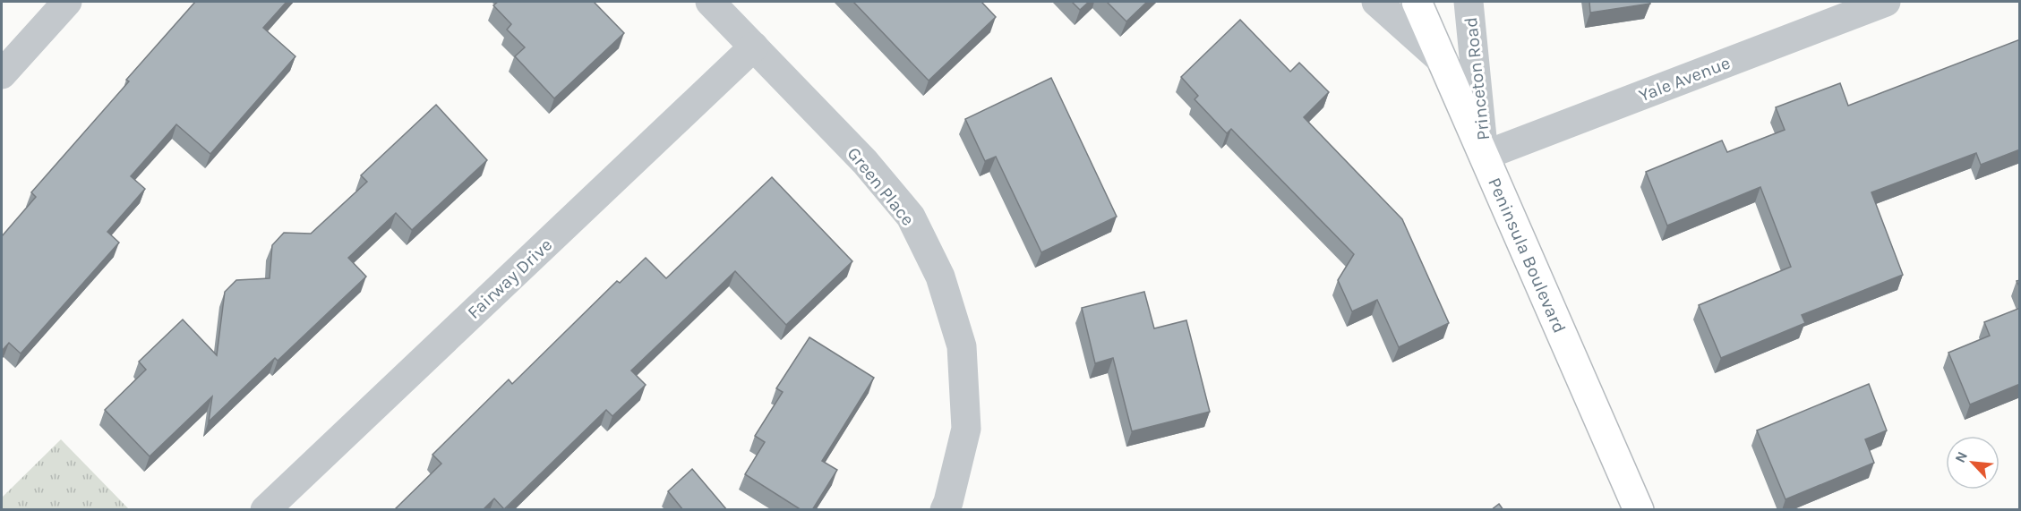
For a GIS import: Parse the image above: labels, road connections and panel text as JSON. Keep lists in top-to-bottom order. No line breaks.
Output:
{"streets":{"main road":["Peninsula Boulevard"],"street":["Princeton Road","Yale Avenue","Green Place","Fairway Drive"]},"crossings":[["Princeton Road","Yale Avenue"],["Princeton Road","Peninsula Boulevard"],["Yale Avenue","Peninsula Boulevard"],["Green Place","Fairway Drive"]],"north":"top left"}
